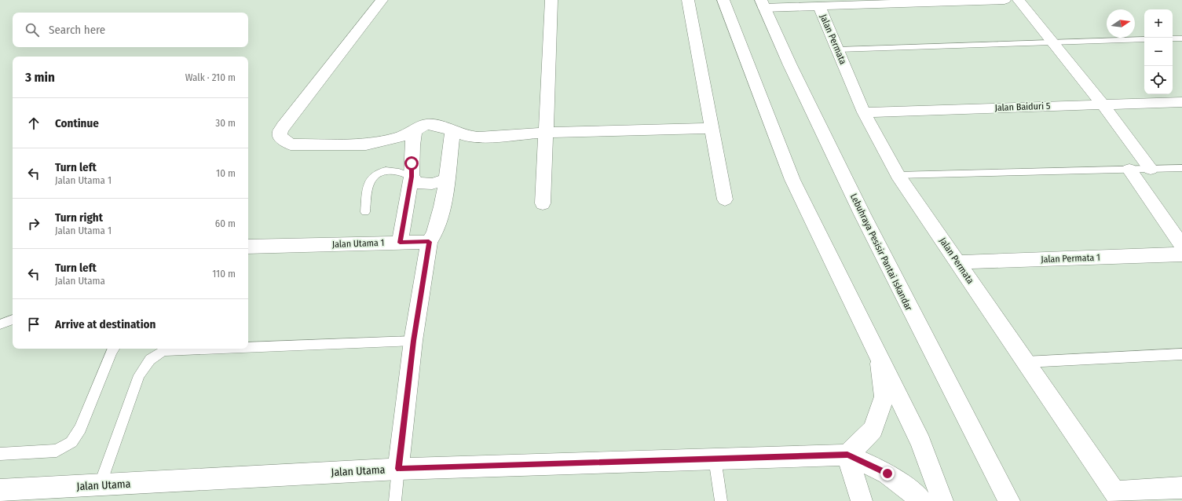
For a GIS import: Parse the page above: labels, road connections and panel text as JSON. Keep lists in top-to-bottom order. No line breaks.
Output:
{"streets":{"main road":["Jalan Permata","Jalan Baiduri 5","Jalan Utama 1","Lebuhraya Pesisir Pantai Iskandar","Jalan Permata 1","Jalan Utama"]},"crossings":[["Jalan Permata","Jalan Baiduri 5"],["Jalan Permata","Jalan Permata 1"]],"north":"right","page":{"map_buttons":["+","−"],"search":"Search here","heading":["3 min","Walk · 210 m"],"list":[["Continue","30 m"],["Turn left","Jalan Utama 1","10 m"],["Turn right","Jalan Utama 1","60 m"],["Turn left","Jalan Utama","110 m"],"Arrive at destination"]}}
